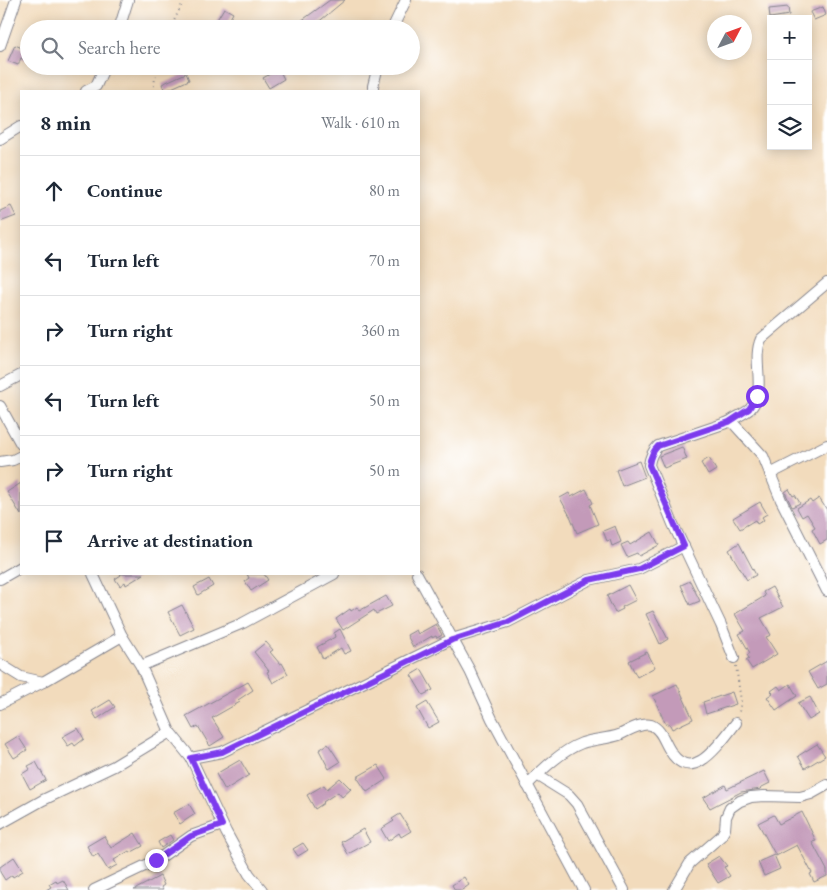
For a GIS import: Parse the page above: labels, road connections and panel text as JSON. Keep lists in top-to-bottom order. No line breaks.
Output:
{"north":"top right","page":{"map_buttons":["+","−"],"search":"Search here","heading":["8 min","Walk · 610 m"],"list":[["Continue","80 m"],["Turn left","70 m"],["Turn right","360 m"],["Turn left","50 m"],["Turn right","50 m"],"Arrive at destination"]}}
